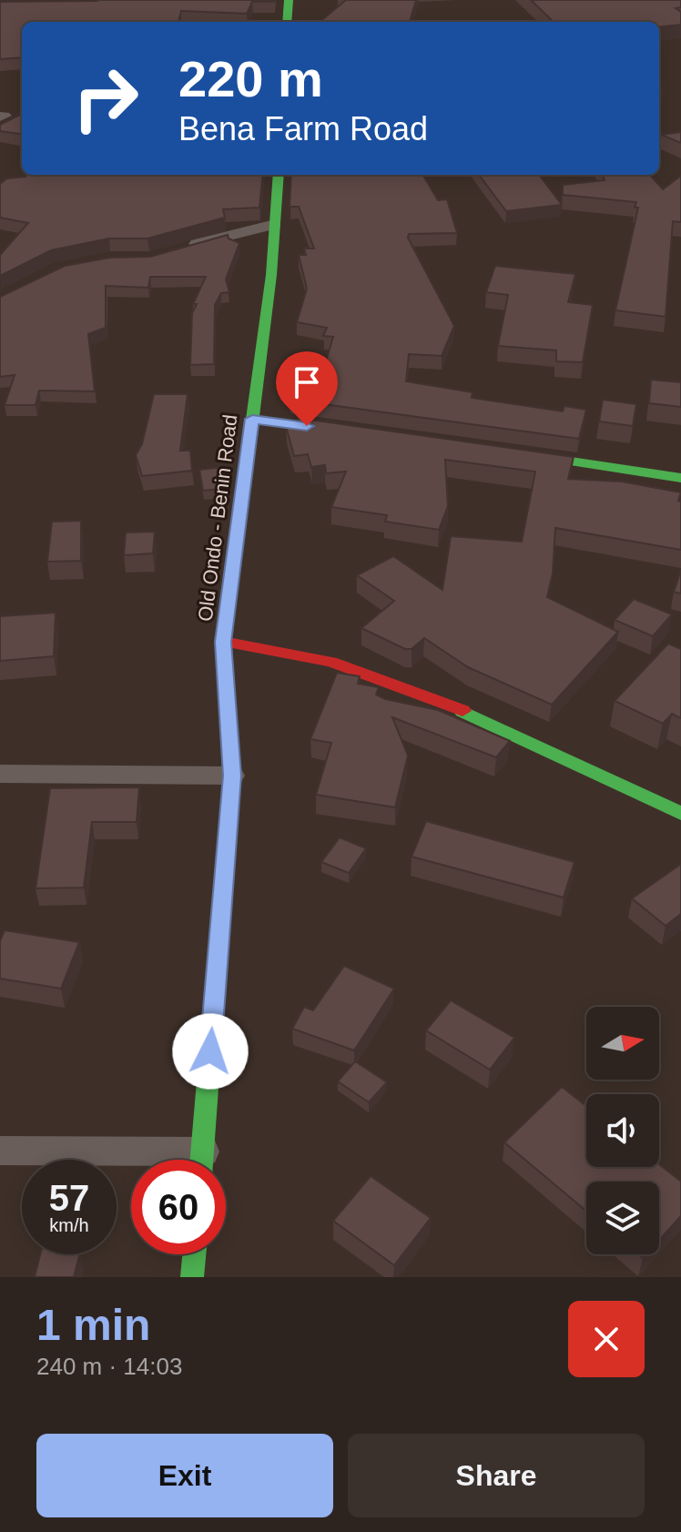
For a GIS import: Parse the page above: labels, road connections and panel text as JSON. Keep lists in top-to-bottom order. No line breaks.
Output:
{"streets":{"main road":["Old Ondo - Benin Road"]},"north":"right","page":{"turn":["220 m","Bena Farm Road"],"speed":"57 km/h","limit":"60","heading":["1 min","240 m · 14:03"],"buttons":["Exit","Share"]}}
